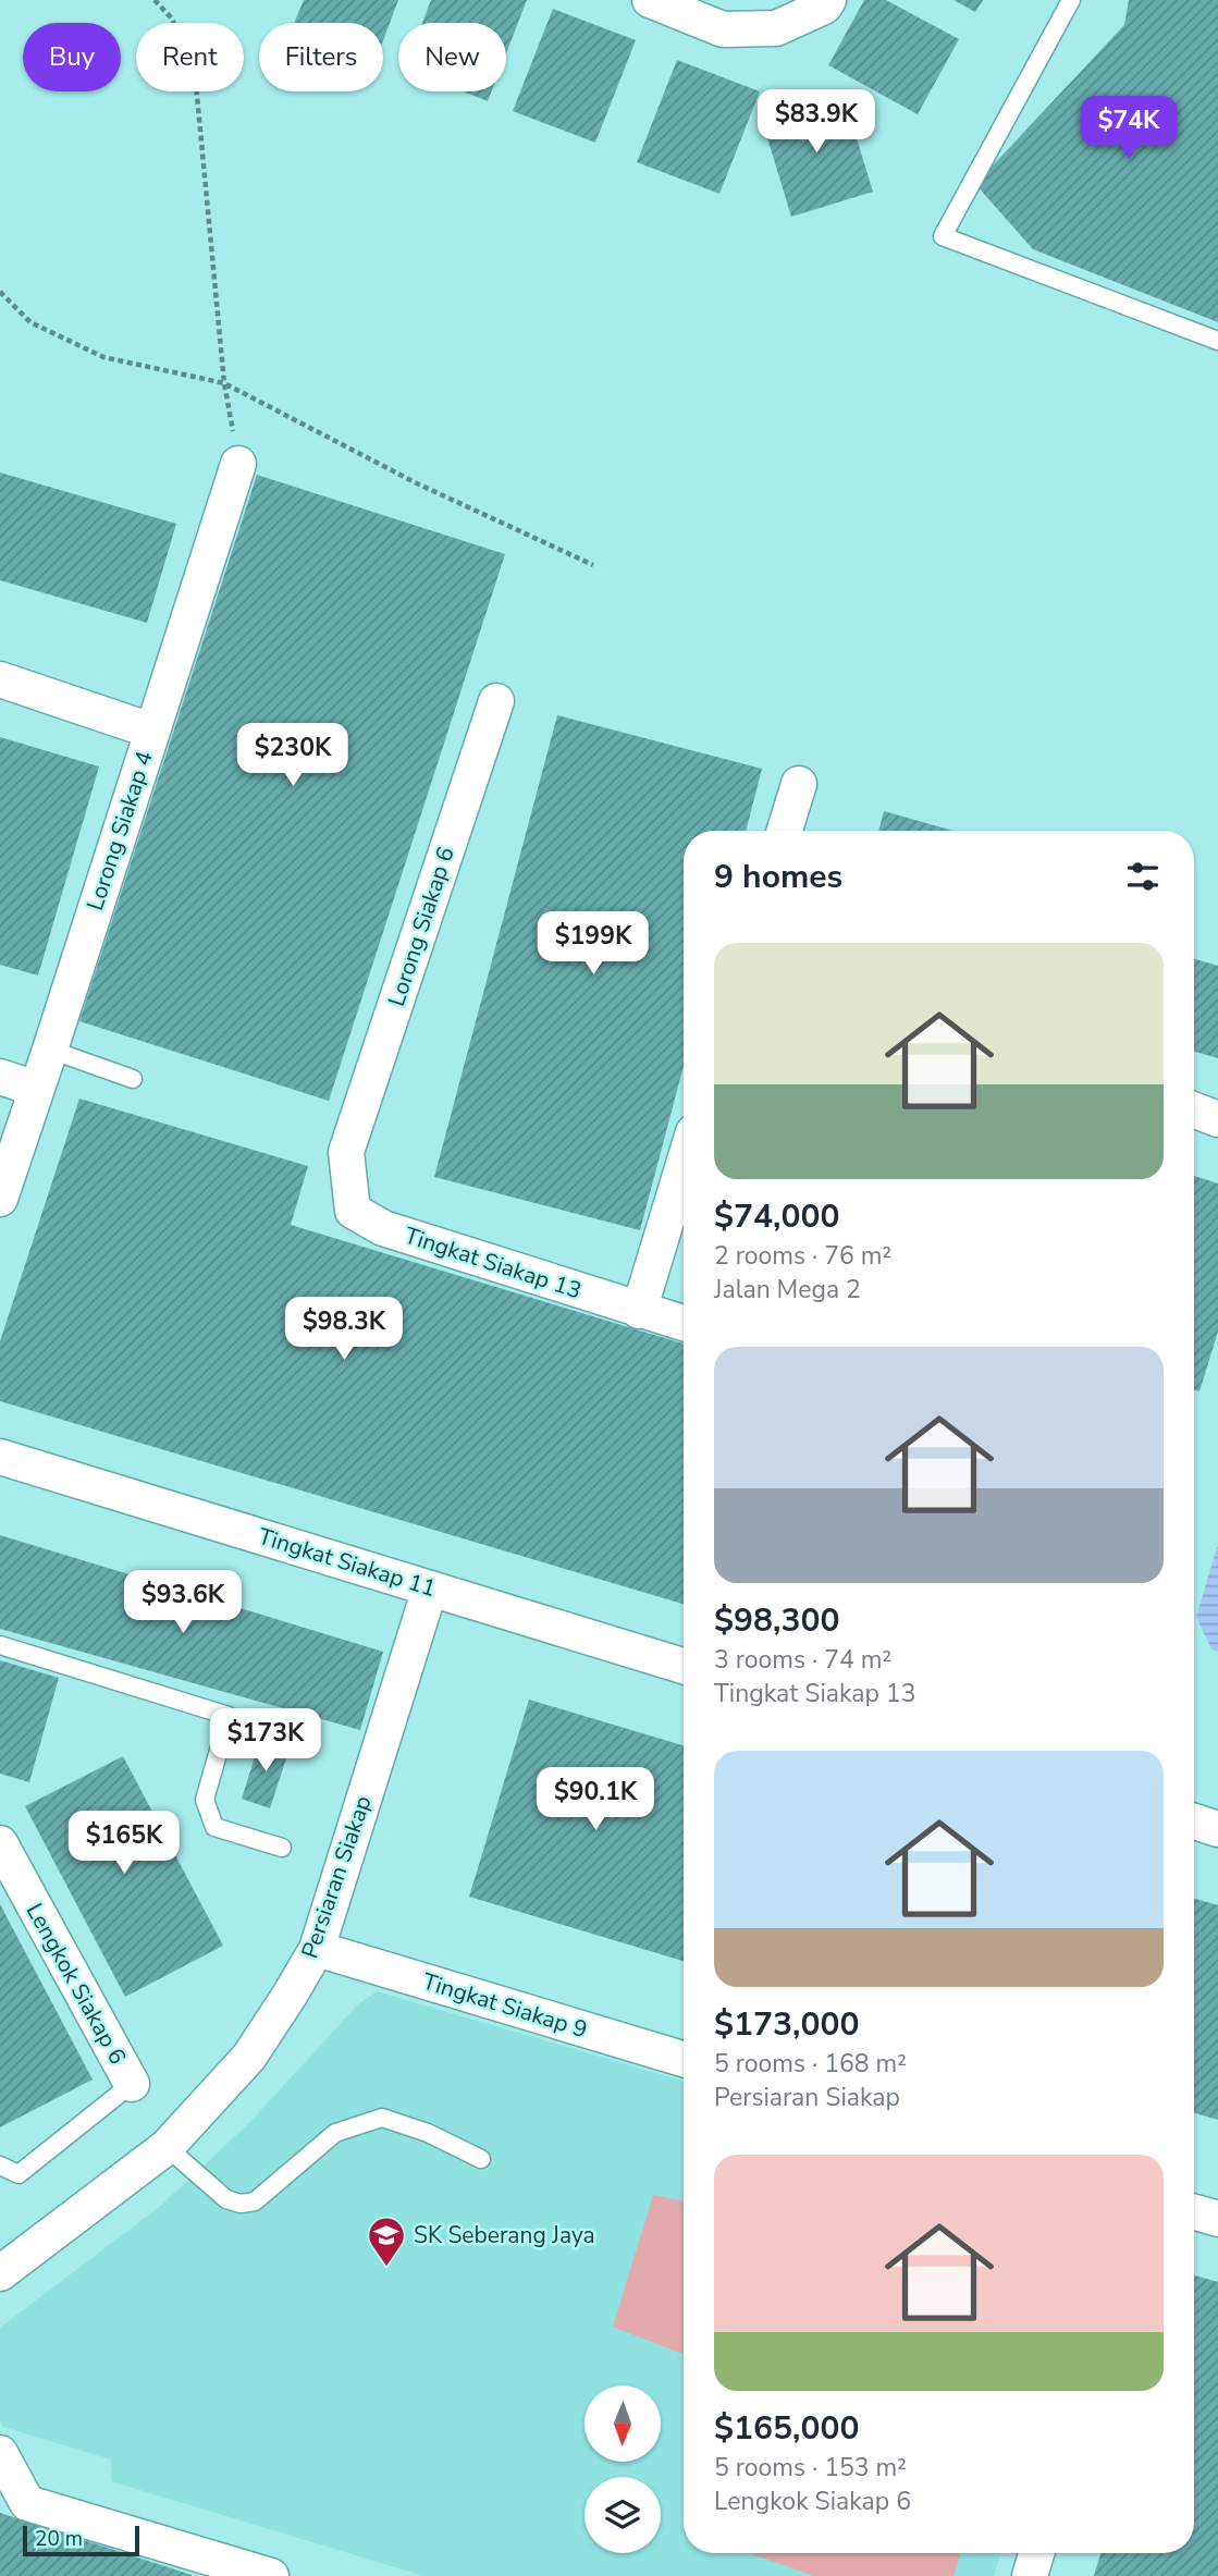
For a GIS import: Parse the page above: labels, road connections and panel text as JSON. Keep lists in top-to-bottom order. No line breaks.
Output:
{"streets":{"street":["Lorong Siakap 4","Lorong Siakap 6","Tingkat Siakap 13","Tingkat Siakap 11","Persiaran Siakap","Lengkok Siakap 6","Tingkat Siakap 9"]},"crossings":[["Lorong Siakap 6","Tingkat Siakap 13"],["Tingkat Siakap 11","Persiaran Siakap"],["Persiaran Siakap","Tingkat Siakap 9"]],"places":{"school or university":["SK Seberang Jaya"]},"scale_bar":"20 m","north":"bottom","page":{"chip":["Buy","Rent","Filters","New"],"price":["$83.9K","$74K","$230K","$199K","$98.3K","$93.6K","$173K","$90.1K","$165K"],"heading":"9 homes","list":[{"name":"$74,000","note":"2 rooms · 76 m² · Jalan Mega 2"},{"name":"$98,300","note":"3 rooms · 74 m² · Tingkat Siakap 13"},{"name":"$173,000","note":"5 rooms · 168 m² · Persiaran Siakap"},{"name":"$165,000","note":"5 rooms · 153 m² · Lengkok Siakap 6"}],"scale":"20 m"}}
